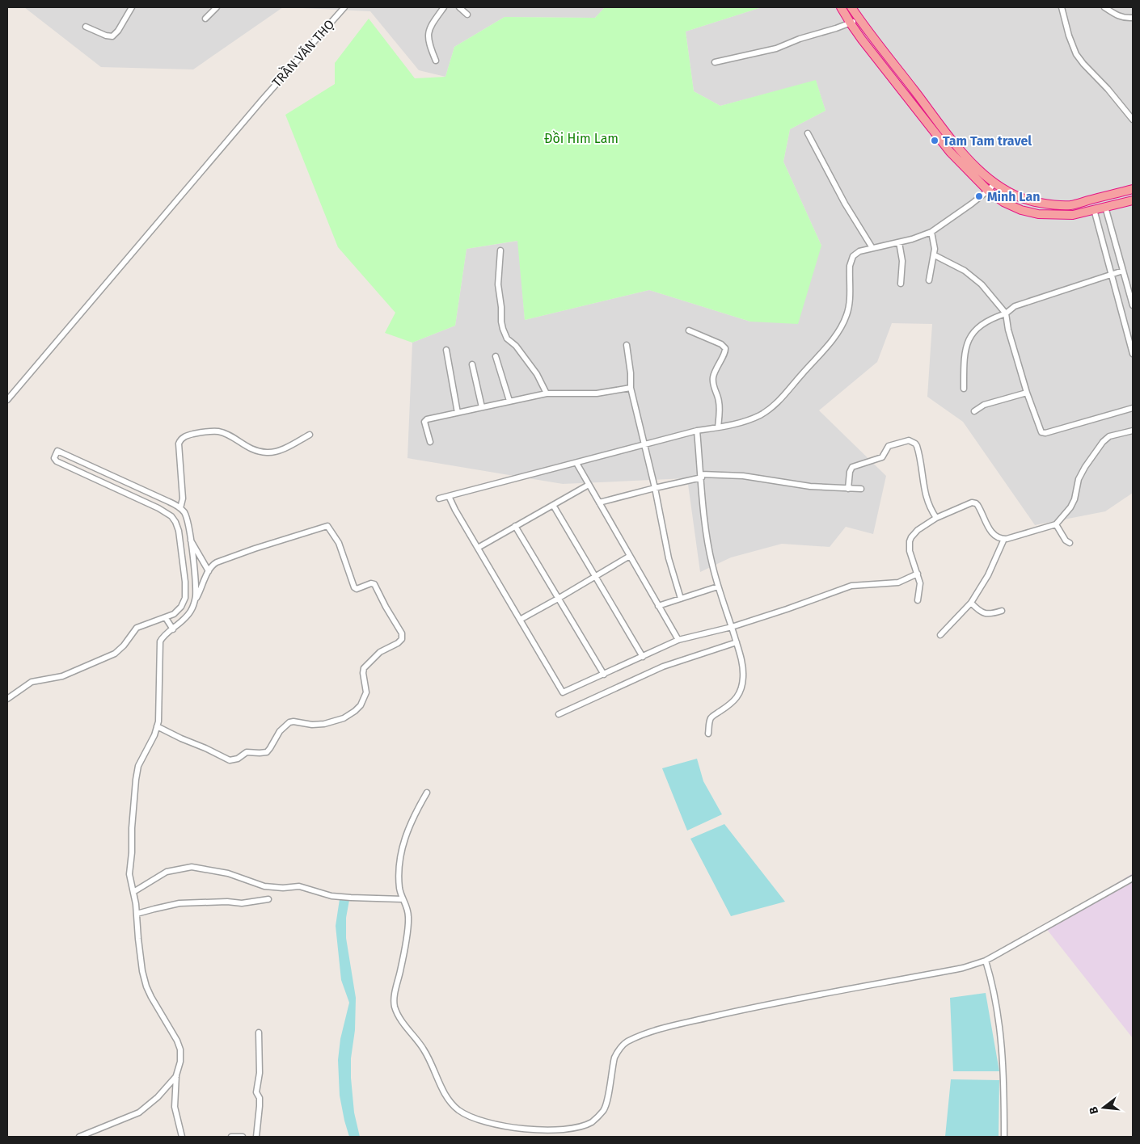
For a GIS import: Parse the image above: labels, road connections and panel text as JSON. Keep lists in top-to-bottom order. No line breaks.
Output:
{"streets":{"street":["TRẦN VĂN THỌ"]},"parks":["Đồi Him Lam"],"places":["Tam Tam travel","Minh Lan"],"north":"left"}
